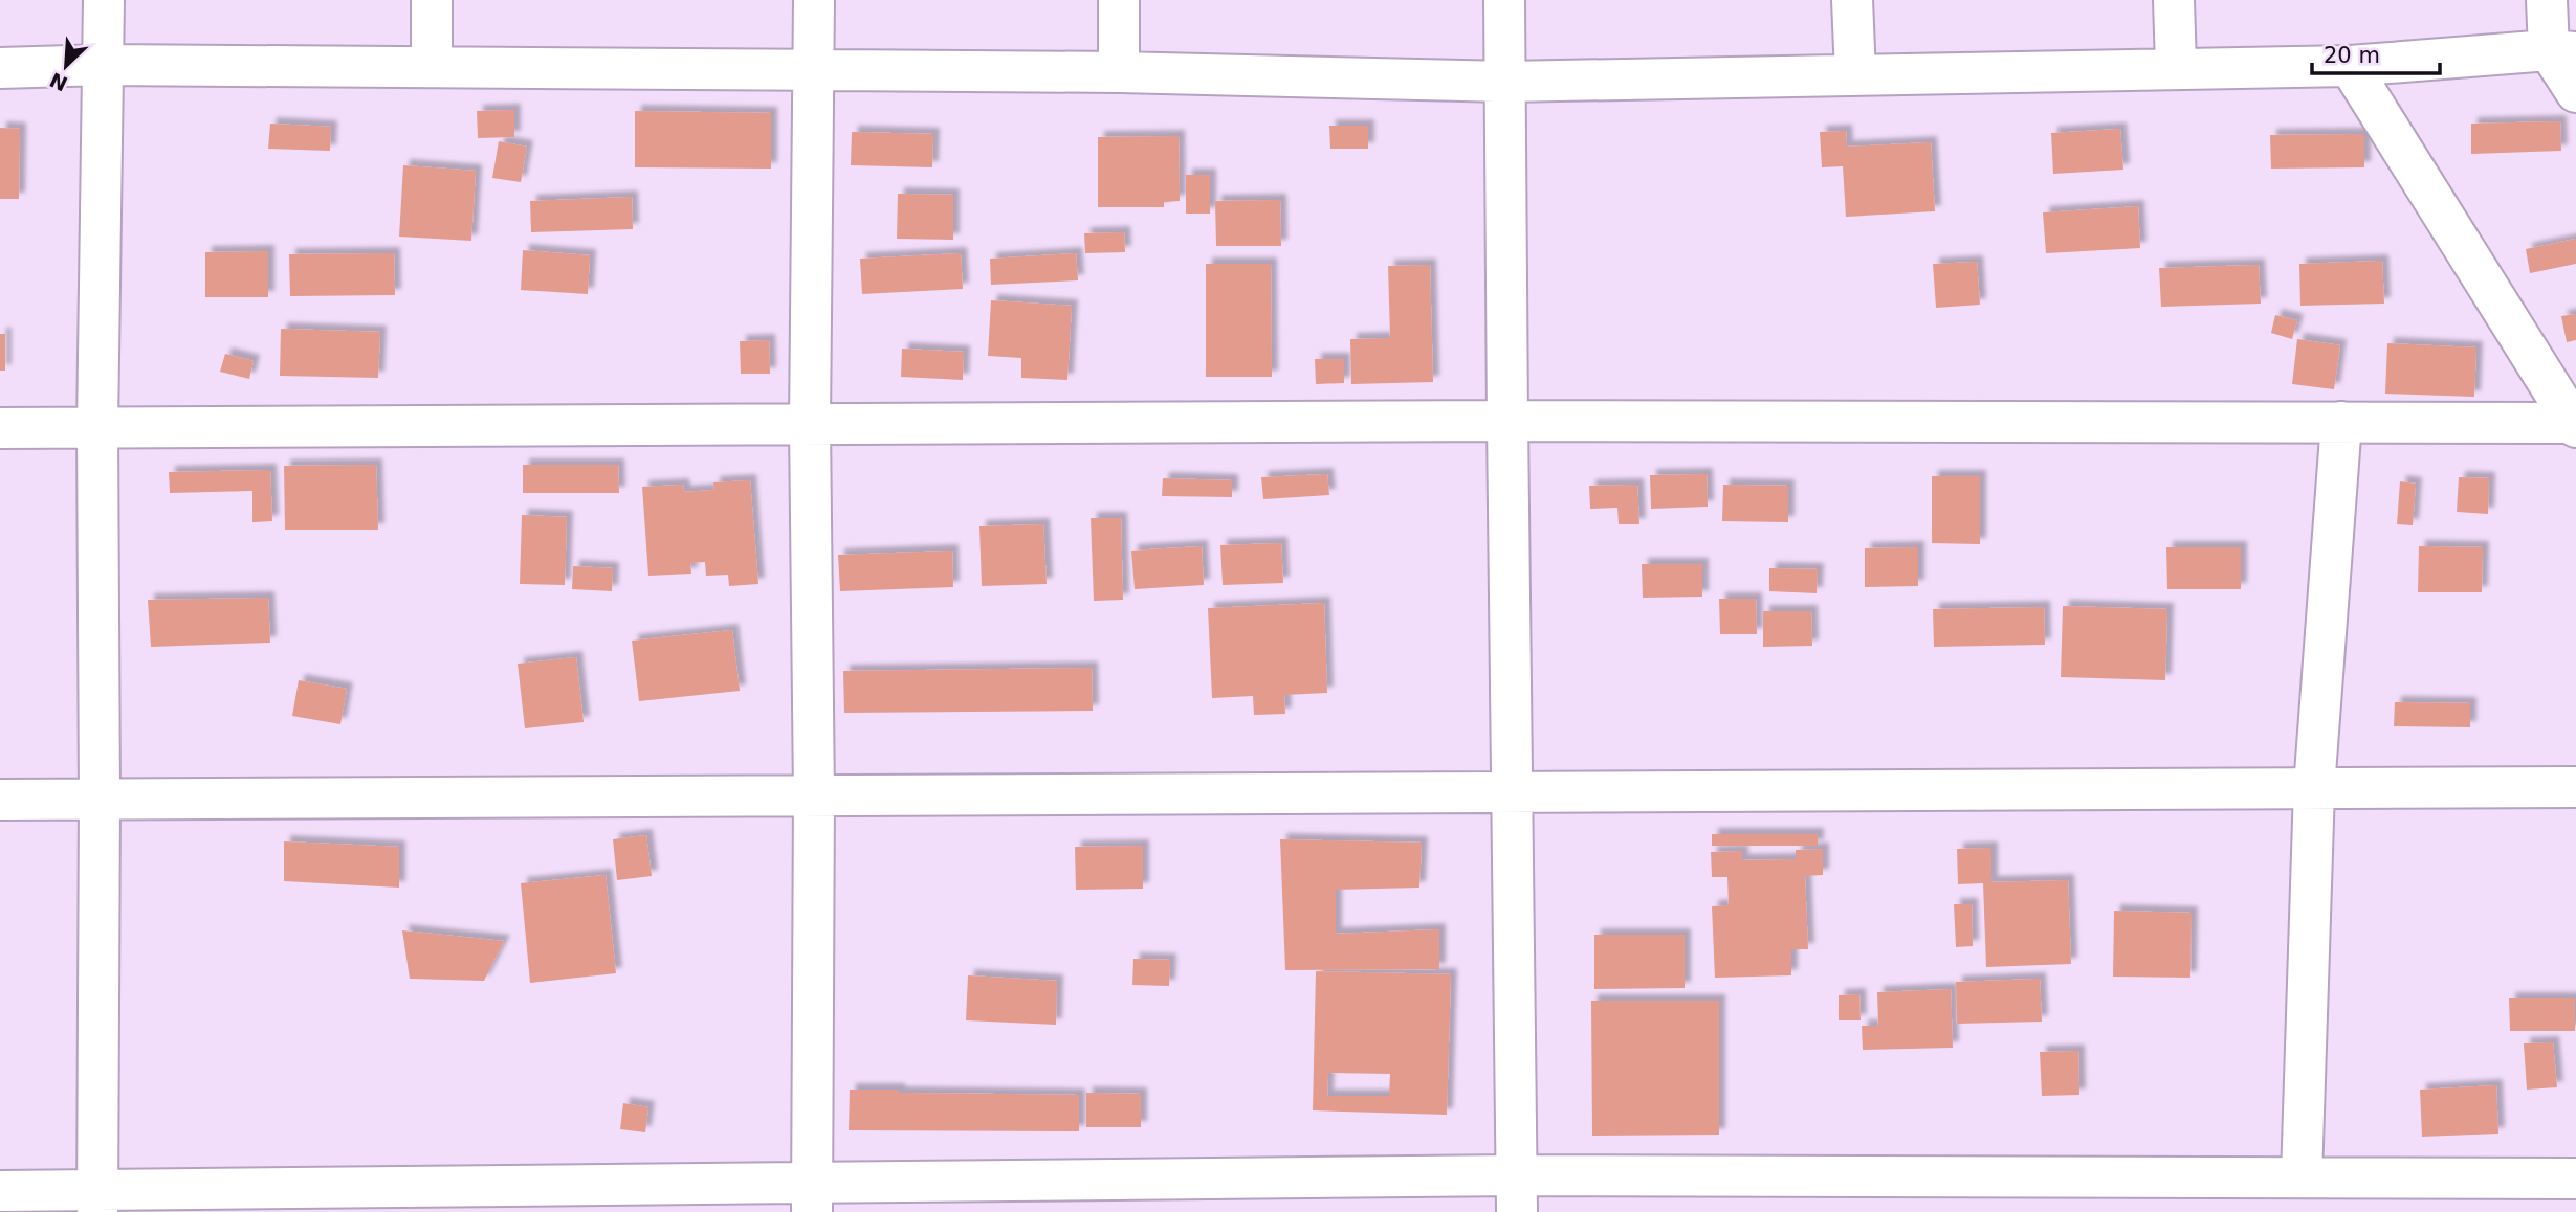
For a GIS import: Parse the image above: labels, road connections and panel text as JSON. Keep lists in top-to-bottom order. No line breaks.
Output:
{"scale_bar":"20 m","north":"bottom left"}
